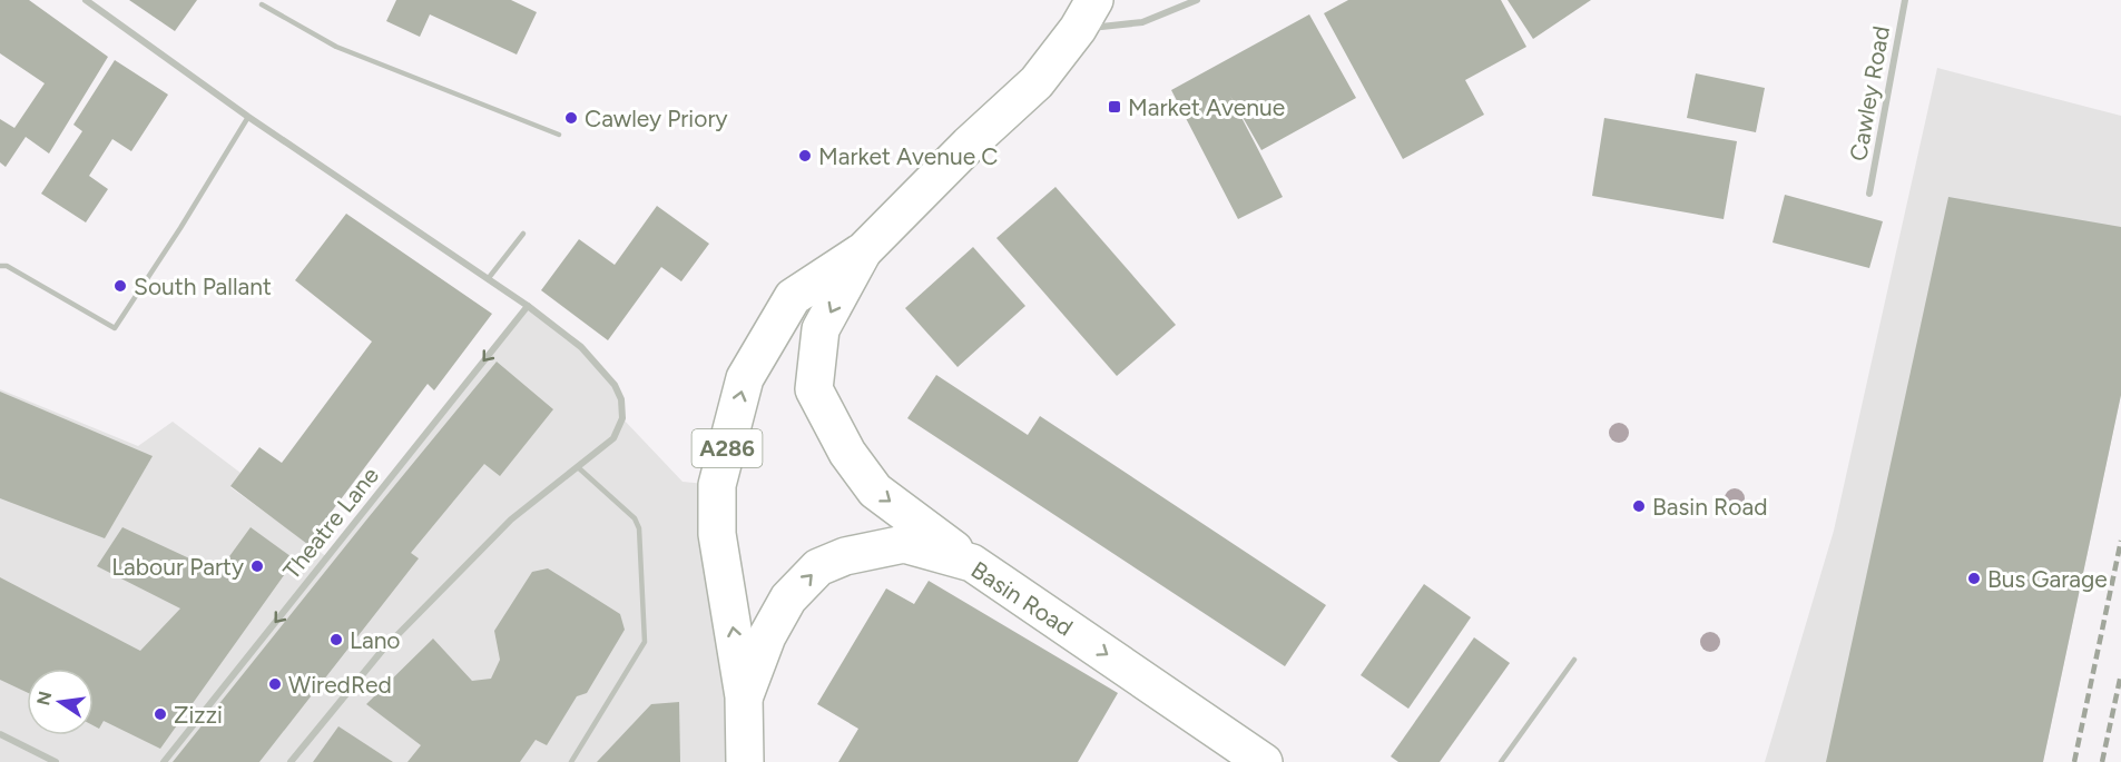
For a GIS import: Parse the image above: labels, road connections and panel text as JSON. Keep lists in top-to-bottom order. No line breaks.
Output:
{"streets":{"main road":["A286","Basin Road"],"street":["Cawley Road","Theatre Lane"]},"crossings":[["A286","Basin Road"]],"one_way":["Theatre Lane"],"places":{"transit":["Market Avenue"],"other":["Cawley Priory","Market Avenue C","South Pallant","Basin Road","Labour Party","Bus Garage","Lano","WiredRed","Zizzi"]},"north":"left"}
